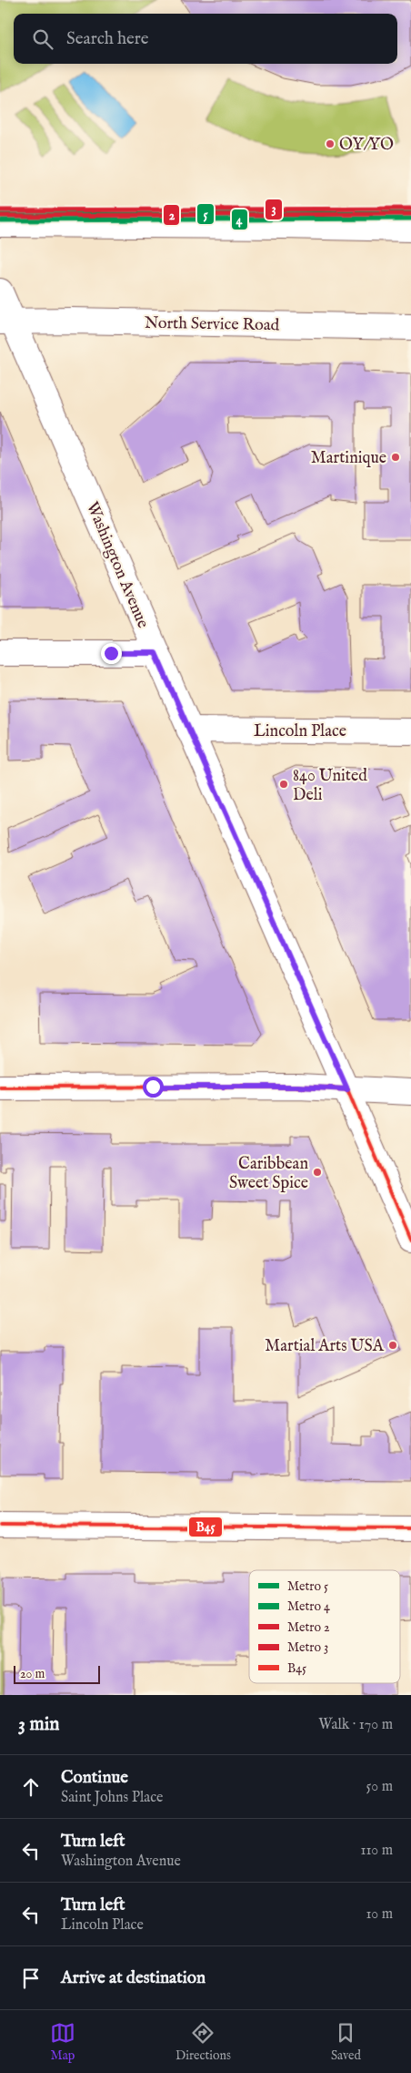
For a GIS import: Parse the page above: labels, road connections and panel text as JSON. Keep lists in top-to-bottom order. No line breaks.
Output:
{"streets":{"street":["North Service Road","Washington Avenue","Lincoln Place"]},"crossings":[["North Service Road","Washington Avenue"],["Washington Avenue","Lincoln Place"]],"places":["OY/YO","Martinique","840 United Deli","Caribbean Sweet Spice","Martial Arts USA"],"lines":["metro line 3","metro line 5","metro line 2","metro line 4","transit line B45"],"legend":["Metro 5","Metro 4","Metro 2","Metro 3","B45"],"scale_bar":"20 m","page":{"search":"Search here","scale":"20 m","heading":["3 min","Walk · 170 m"],"list":[["Continue","Saint Johns Place","50 m"],["Turn left","Washington Avenue","110 m"],["Turn left","Lincoln Place","10 m"],"Arrive at destination"],"nav":["Map","Directions","Saved"]}}
